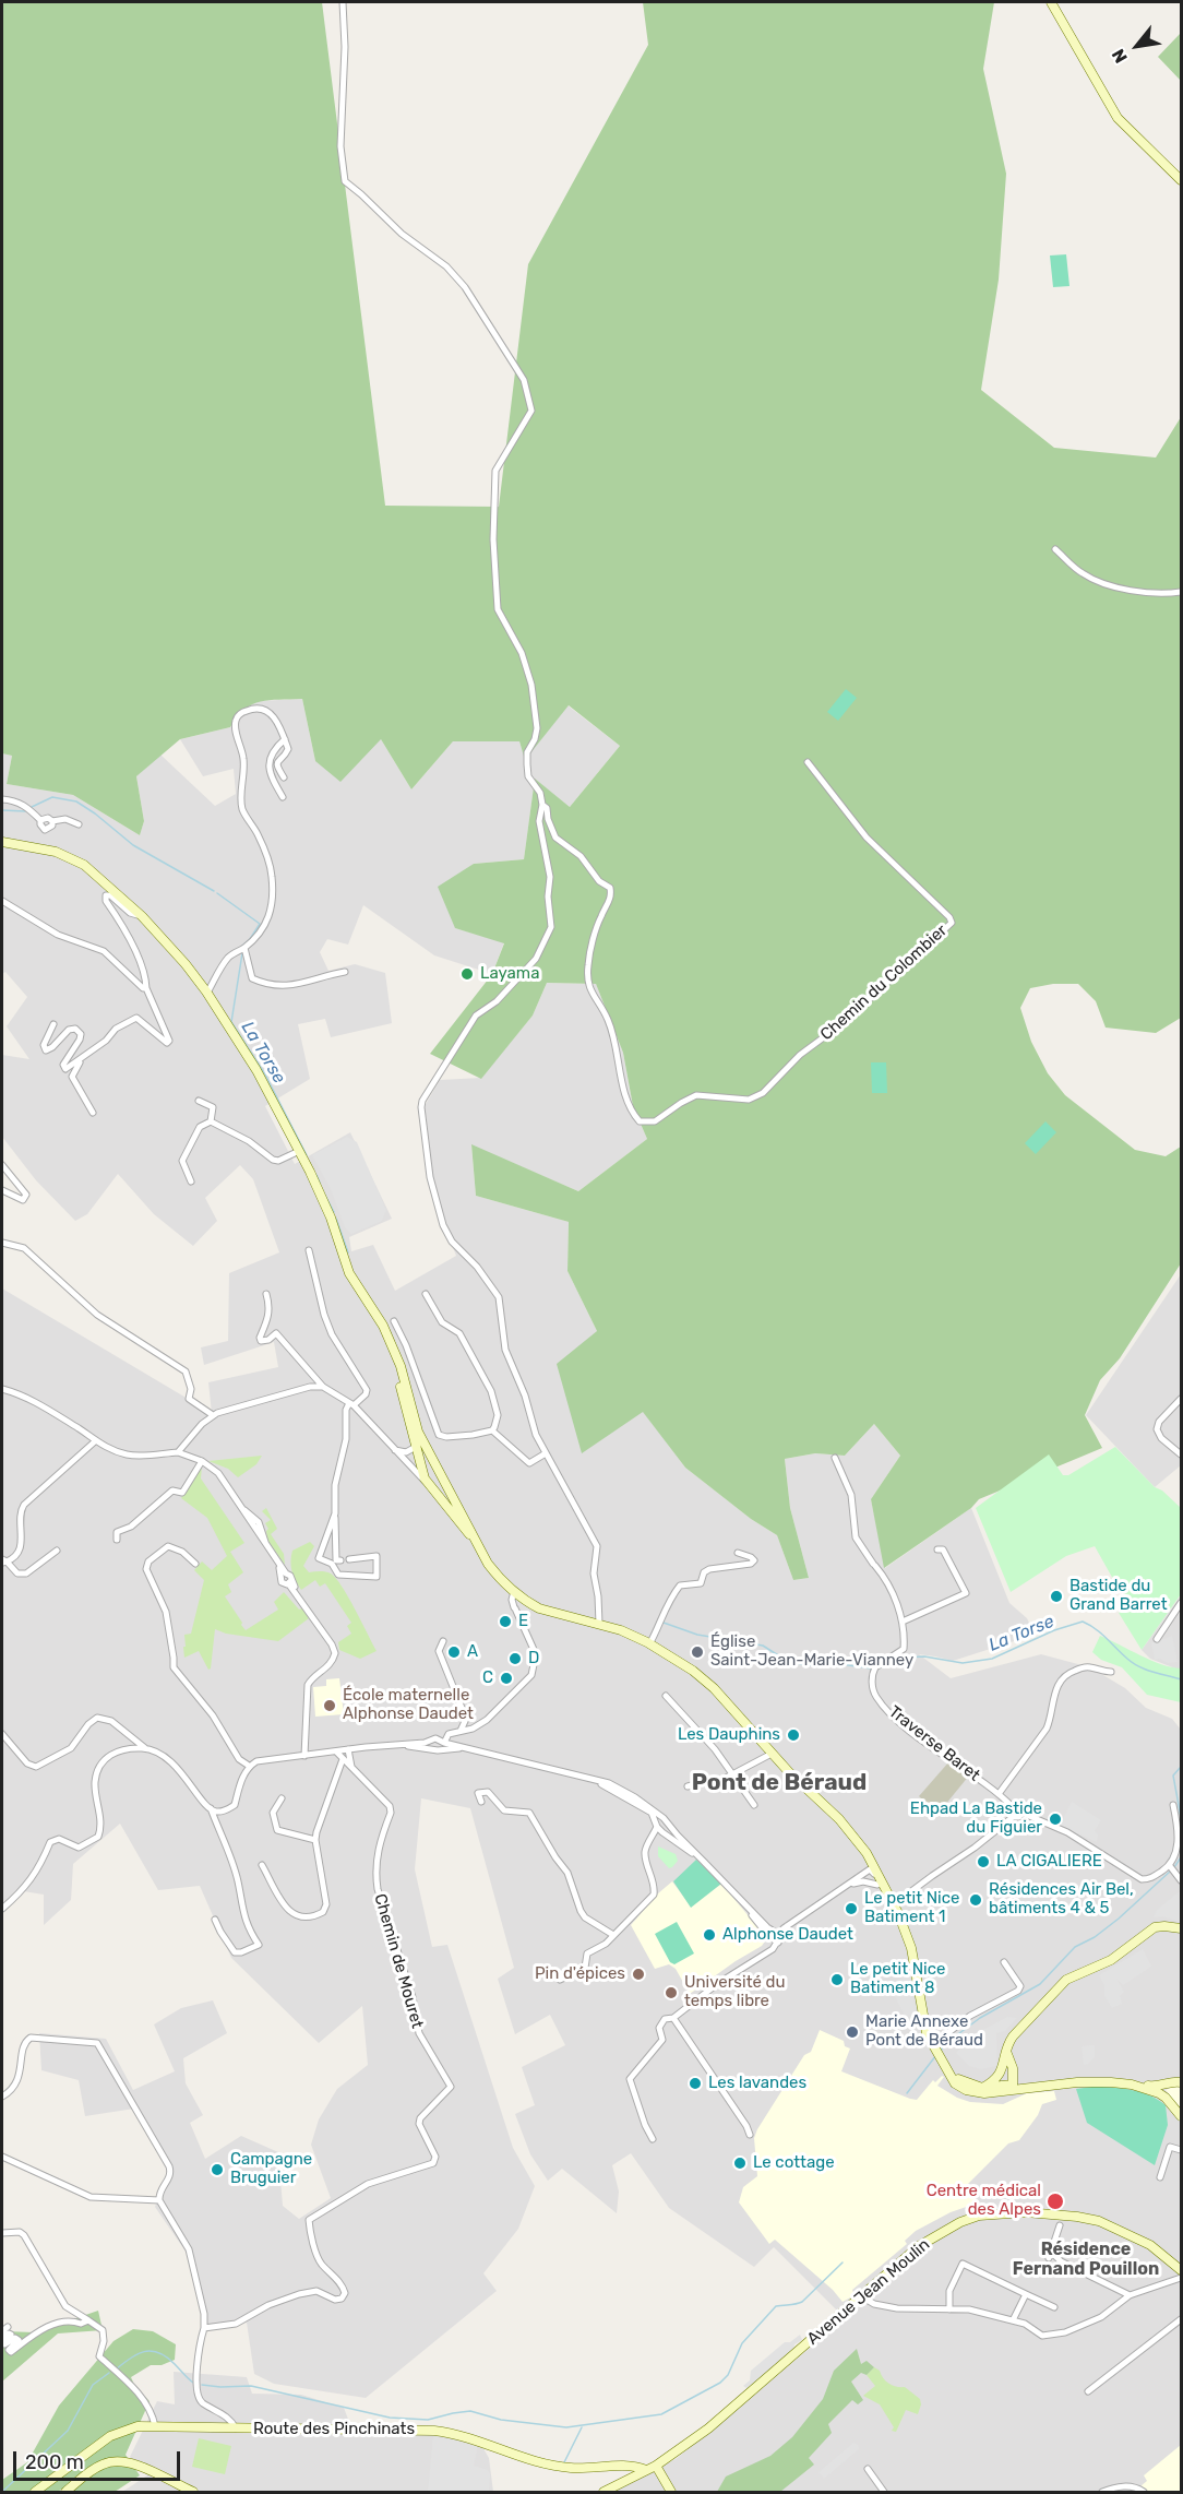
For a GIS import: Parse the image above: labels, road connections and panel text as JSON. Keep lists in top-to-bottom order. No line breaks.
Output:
{"streets":{"main road":["Avenue Jean Moulin","Route des Pinchinats"],"street":["Chemin du Colombier","Traverse Baret","Chemin de Mouret"]},"crossings":[["Avenue Jean Moulin","Route des Pinchinats"]],"districts":["Pont de Béraud","Résidence Fernand Pouillon"],"water":["La Torse"],"places":["Layama","Bastide du Grand Barret","E","A","Église Saint-Jean-Marie-Vianney","D","C","École maternelle Alphonse Daudet","Les Dauphins","Ehpad La Bastide du Figuier","LA CIGALIERE","Résidences Air Bel, bâtiments 4 & 5","Le petit Nice Batiment 1","Alphonse Daudet","Pin d'épices","Le petit Nice Batiment 8","Université du temps libre","Marie Annexe Pont de Béraud","Les lavandes","Le cottage","Campagne Bruguier","Centre médical des Alpes"],"scale_bar":"200 m","north":"bottom left"}
